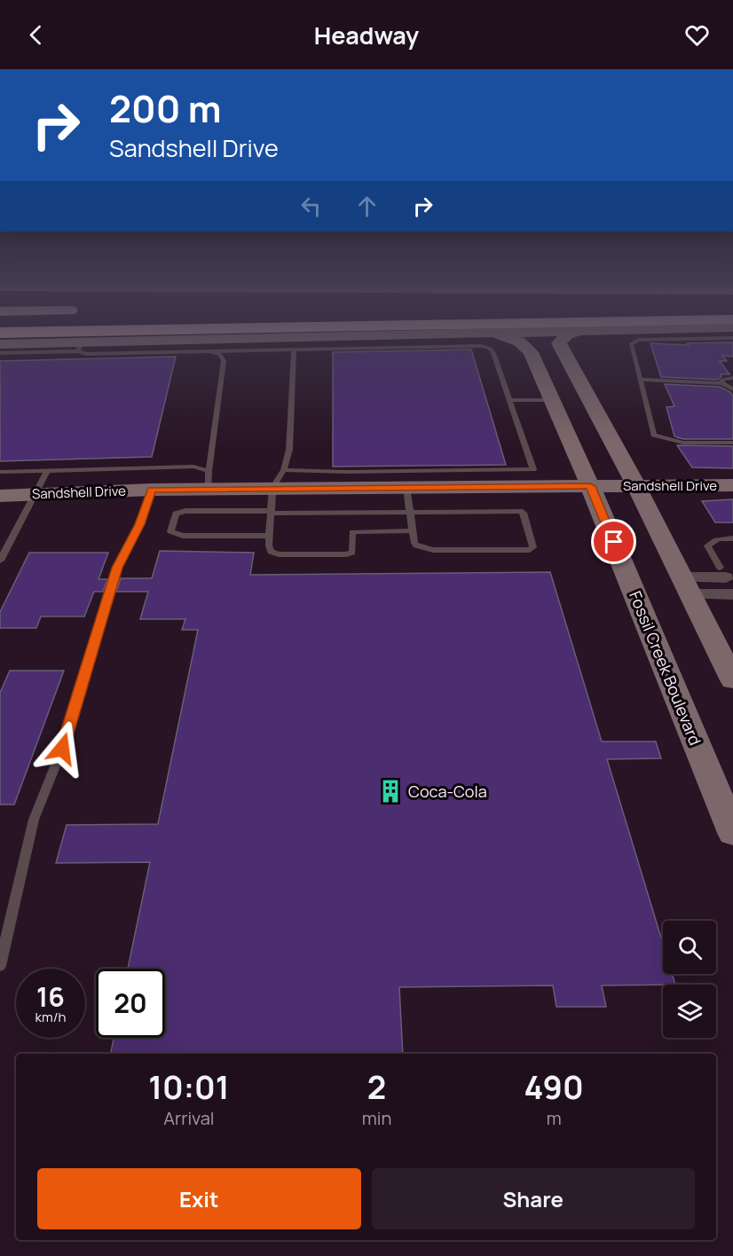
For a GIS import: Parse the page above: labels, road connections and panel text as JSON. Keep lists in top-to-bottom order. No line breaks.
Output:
{"streets":{"main road":["Sandshell Drive","Fossil Creek Boulevard"]},"crossings":[["Sandshell Drive","Fossil Creek Boulevard"]],"places":{"building":["Coca-Cola"]},"page":{"header":"Headway","turn":["200 m","Sandshell Drive"],"speed":"16 km/h","limit":"20","eta":["10:01","Arrival","2","min","490","m"],"buttons":["Exit","Share"]}}
